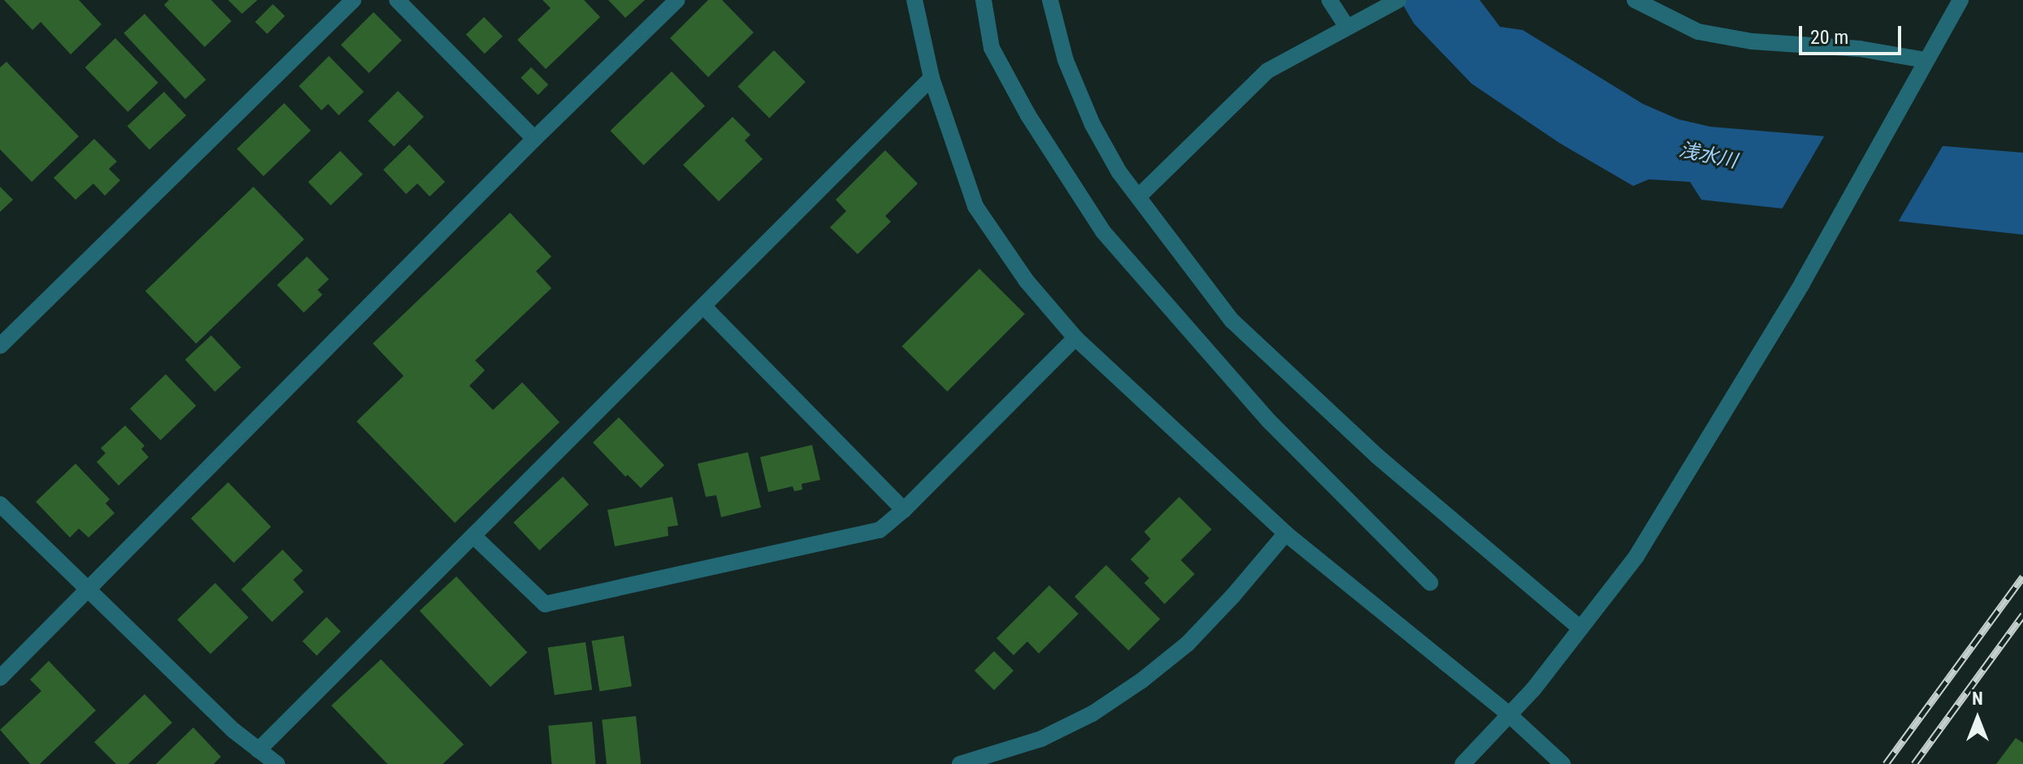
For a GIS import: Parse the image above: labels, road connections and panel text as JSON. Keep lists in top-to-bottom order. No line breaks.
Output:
{"water":["浅水川"],"scale_bar":"20 m","north":"top"}
